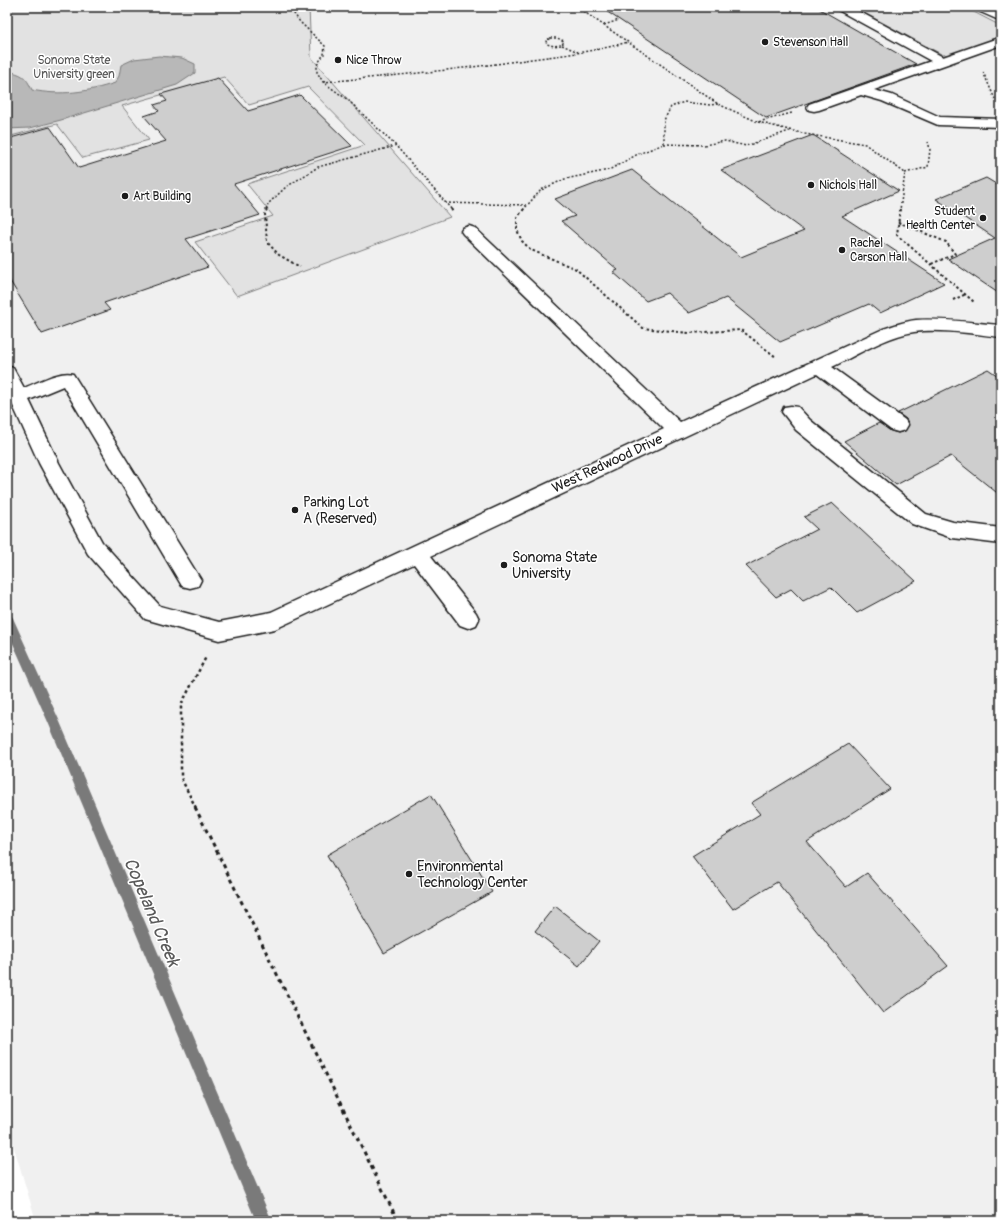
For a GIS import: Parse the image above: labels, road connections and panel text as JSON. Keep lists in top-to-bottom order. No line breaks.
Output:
{"streets":{"street":["West Redwood Drive"]},"water":["Copeland Creek"],"parks":["Sonoma State University green"],"places":["Stevenson Hall","Nice Throw","Nichols Hall","Art Building","Student Health Center","Rachel Carson Hall","Parking Lot A (Reserved)","Sonoma State University","Environmental Technology Center"]}
